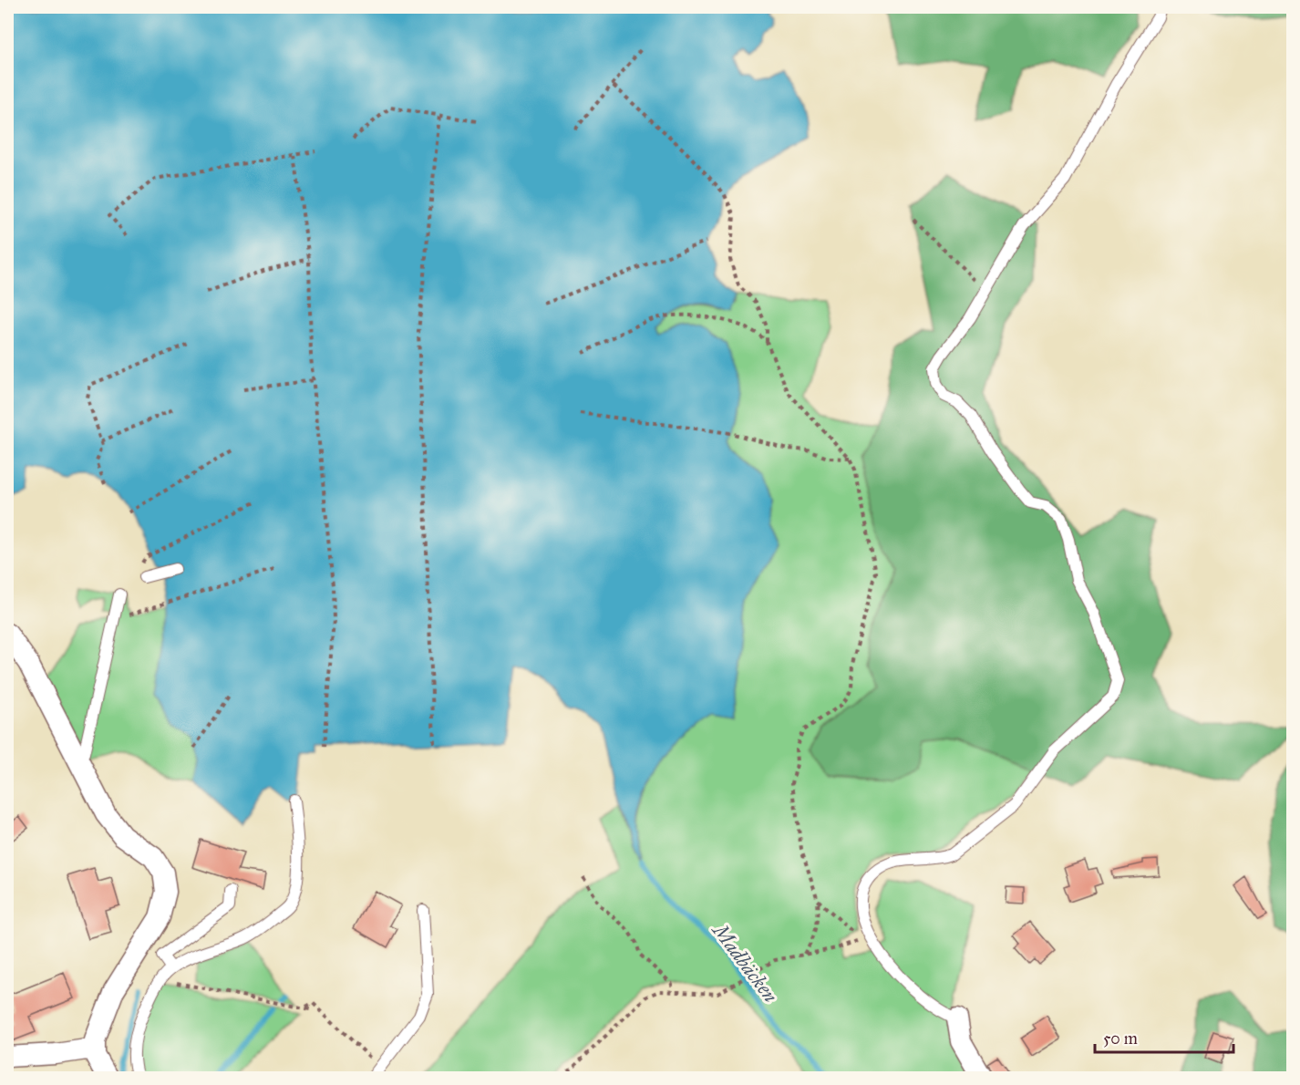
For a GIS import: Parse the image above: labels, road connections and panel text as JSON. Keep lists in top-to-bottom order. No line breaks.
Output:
{"water":["Madbäcken"],"scale_bar":"50 m"}
